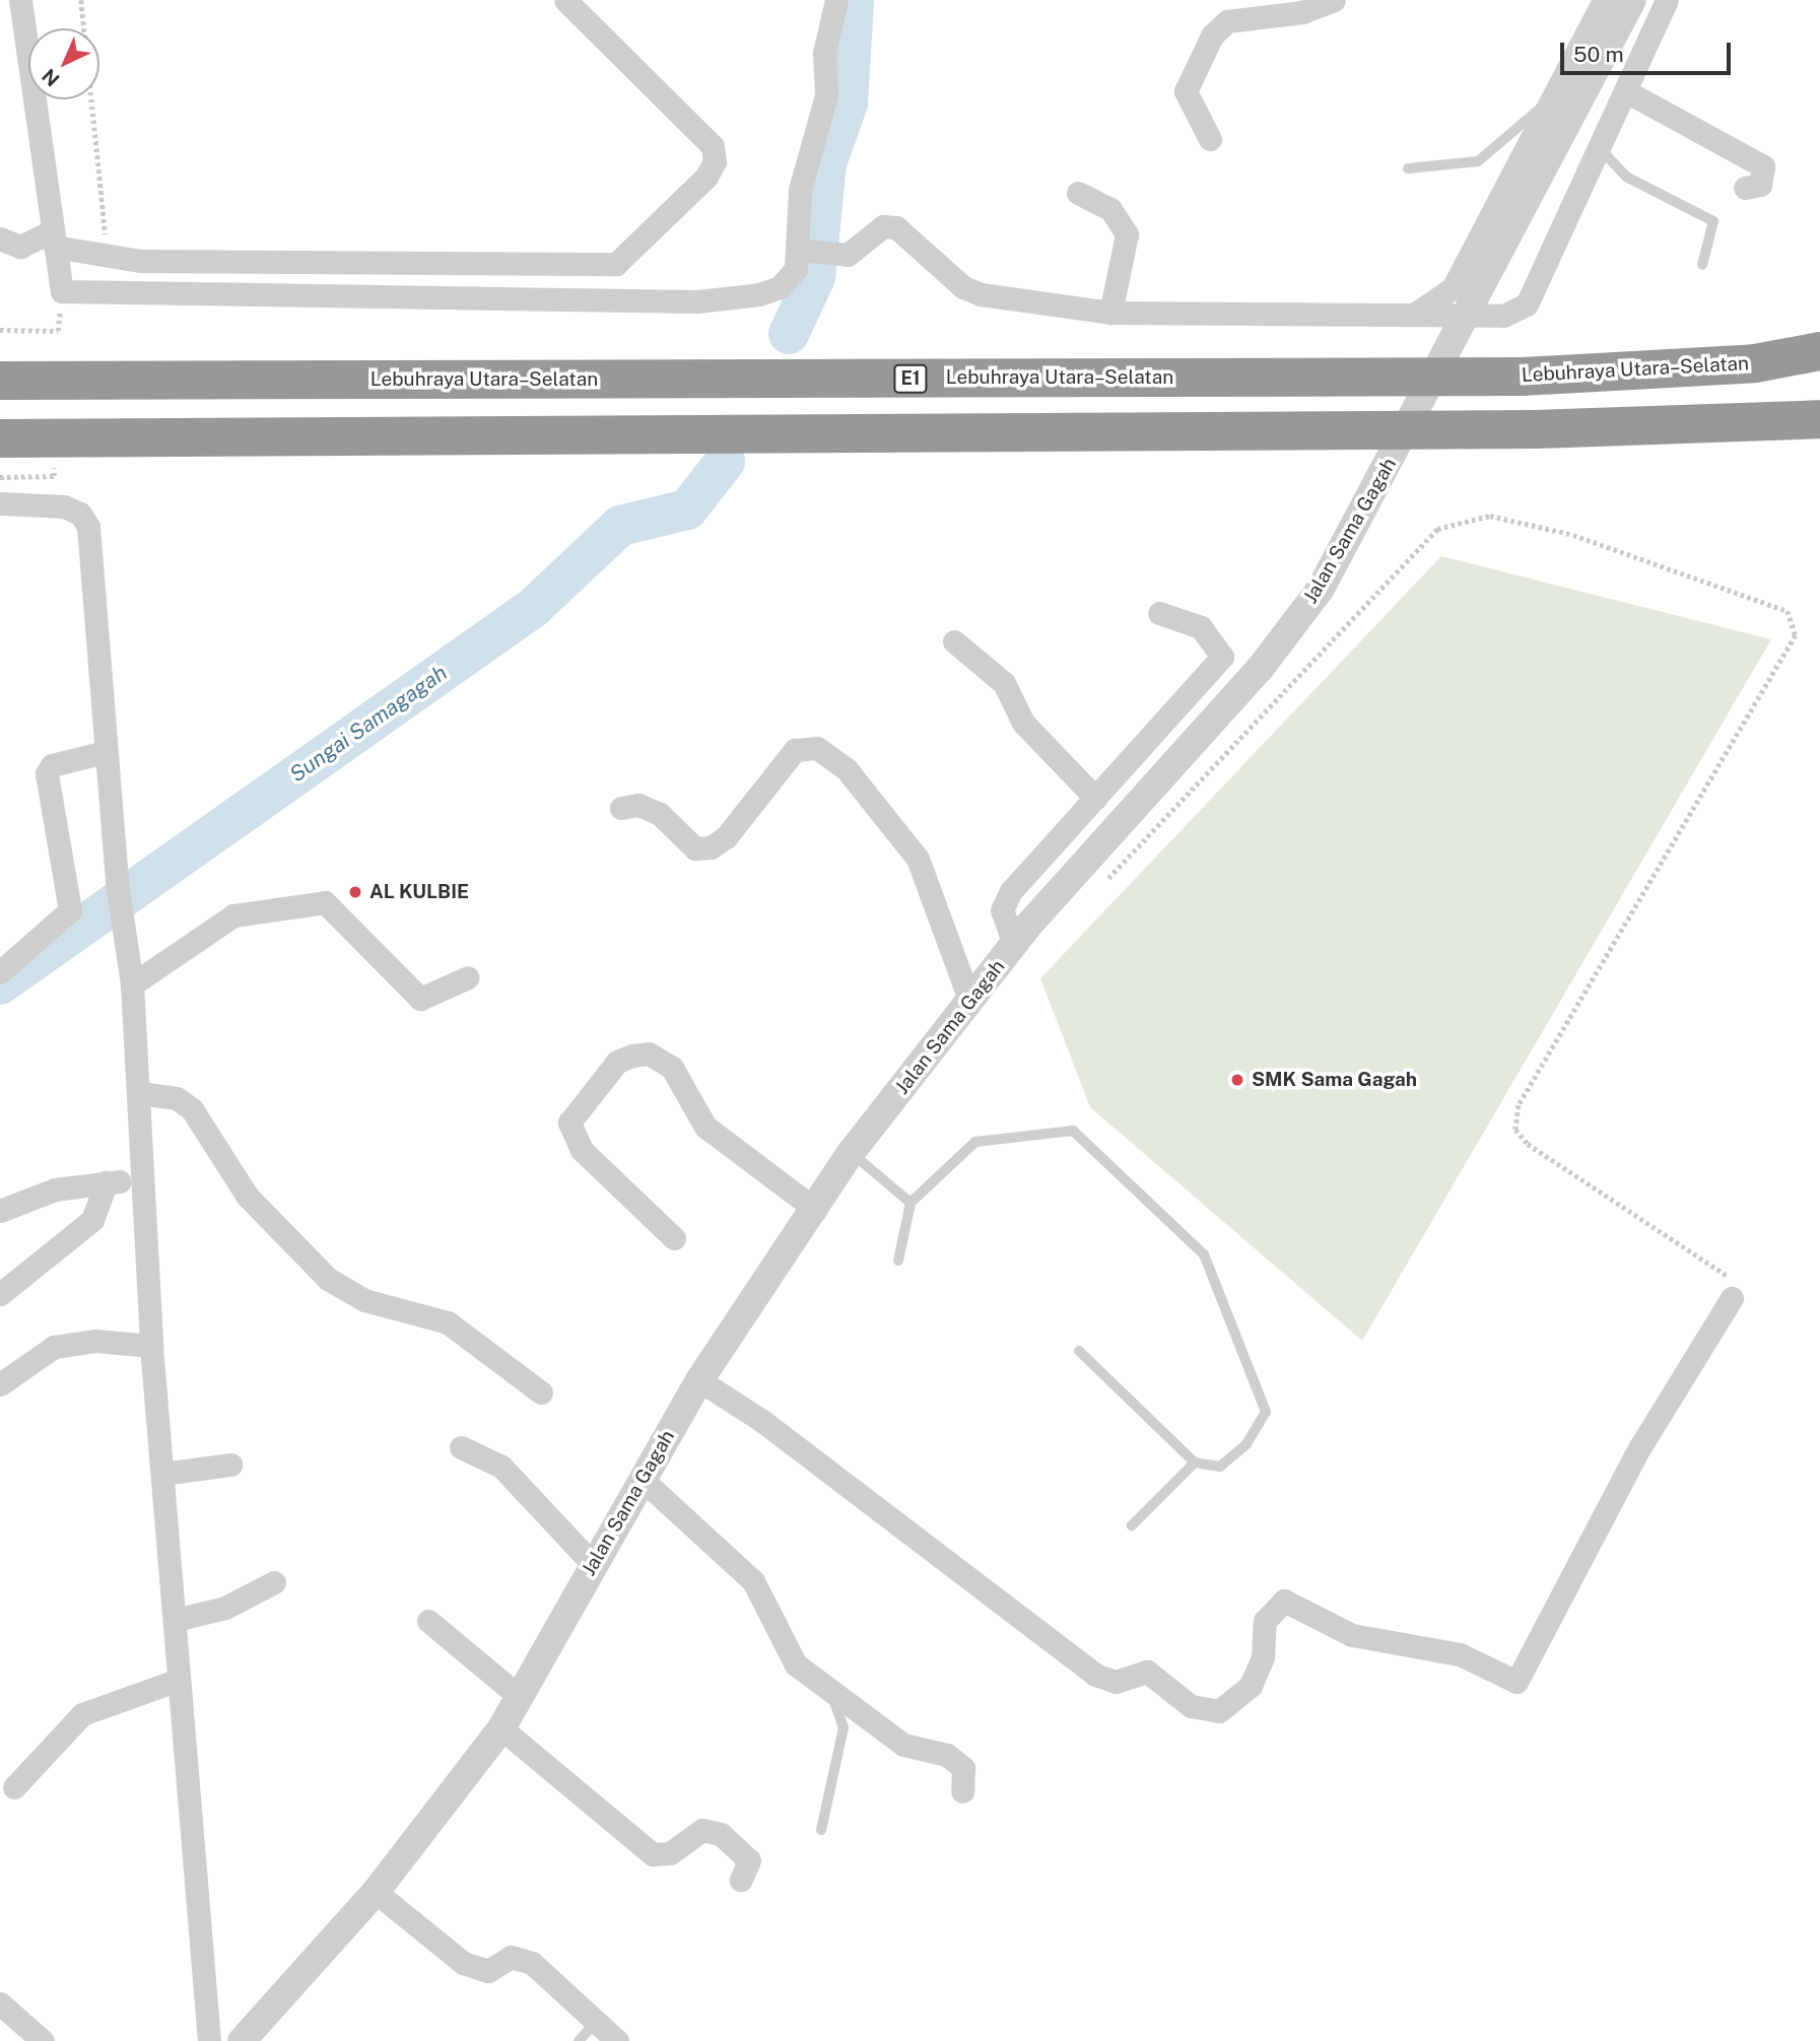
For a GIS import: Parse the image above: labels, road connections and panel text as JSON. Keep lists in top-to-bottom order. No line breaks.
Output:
{"streets":{"highway":["Lebuhraya Utara–Selatan","E1"],"street":["Jalan Sama Gagah"]},"water":["Sungai Samagagah"],"places":["AL KULBIE","SMK Sama Gagah"],"scale_bar":"50 m","north":"bottom left"}
